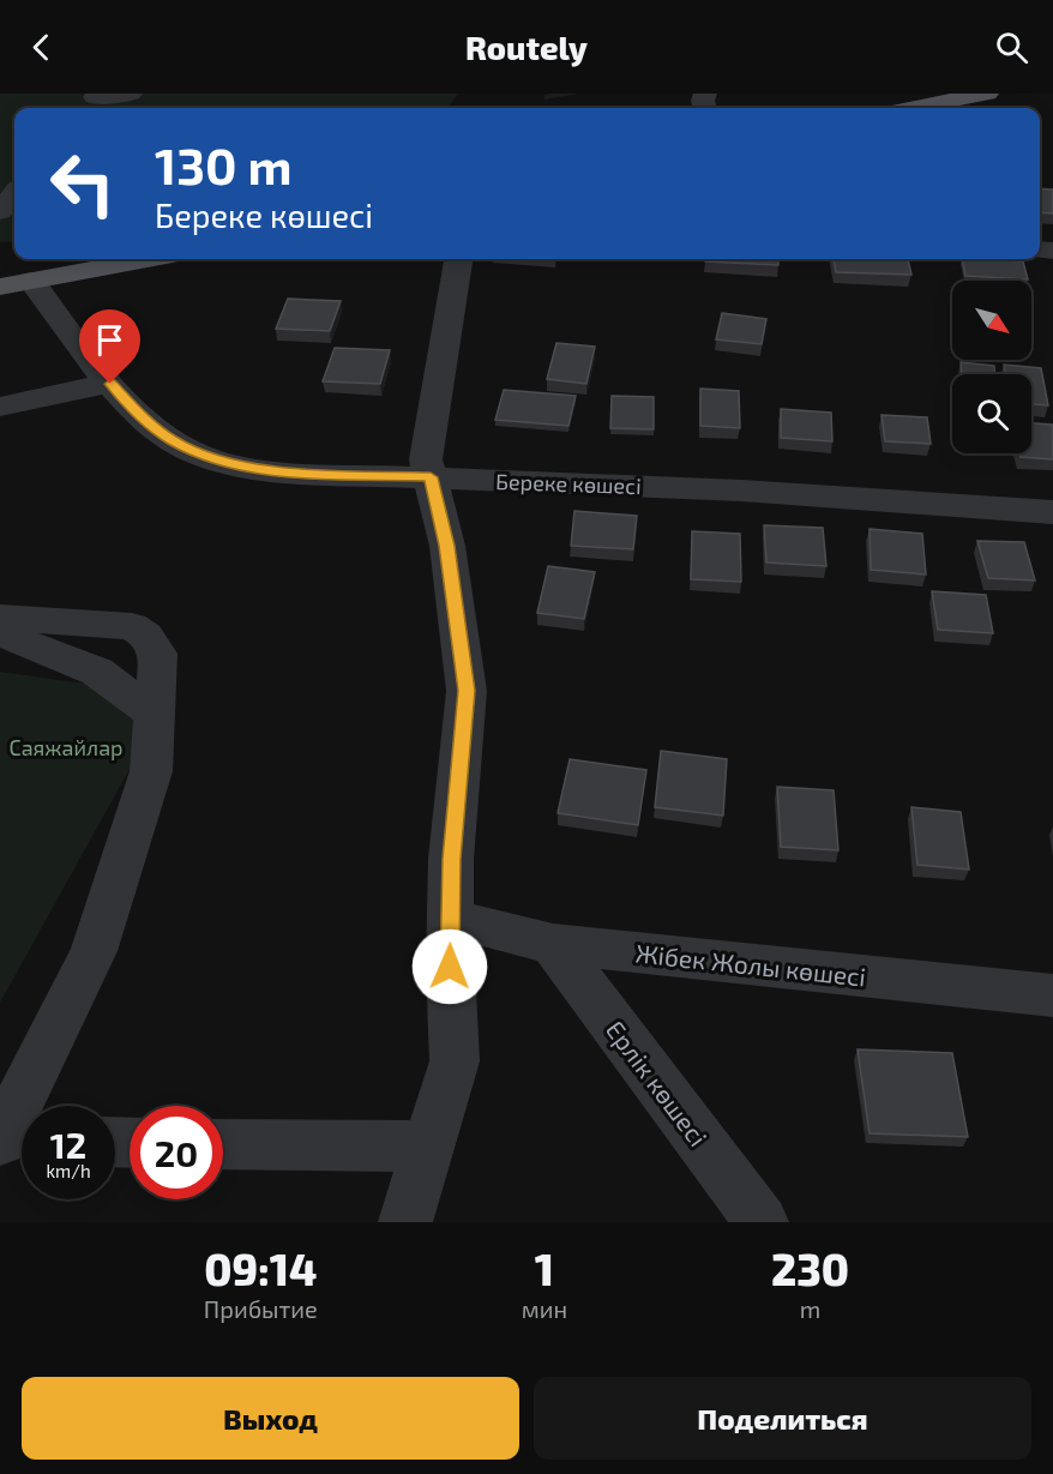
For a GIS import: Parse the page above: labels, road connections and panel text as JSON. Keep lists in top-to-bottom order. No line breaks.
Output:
{"streets":{"street":["Береке көшесі","Жібек Жолы көшесі","Ерлік көшесі"]},"crossings":[["Жібек Жолы көшесі","Ерлік көшесі"]],"parks":["Саяжайлар"],"north":"bottom right","page":{"header":"Routely","turn":["130 m","Береке көшесі"],"speed":"12 km/h","limit":"20","eta":["09:14","Прибытие","1","мин","230","m"],"buttons":["Выход","Поделиться"]}}
